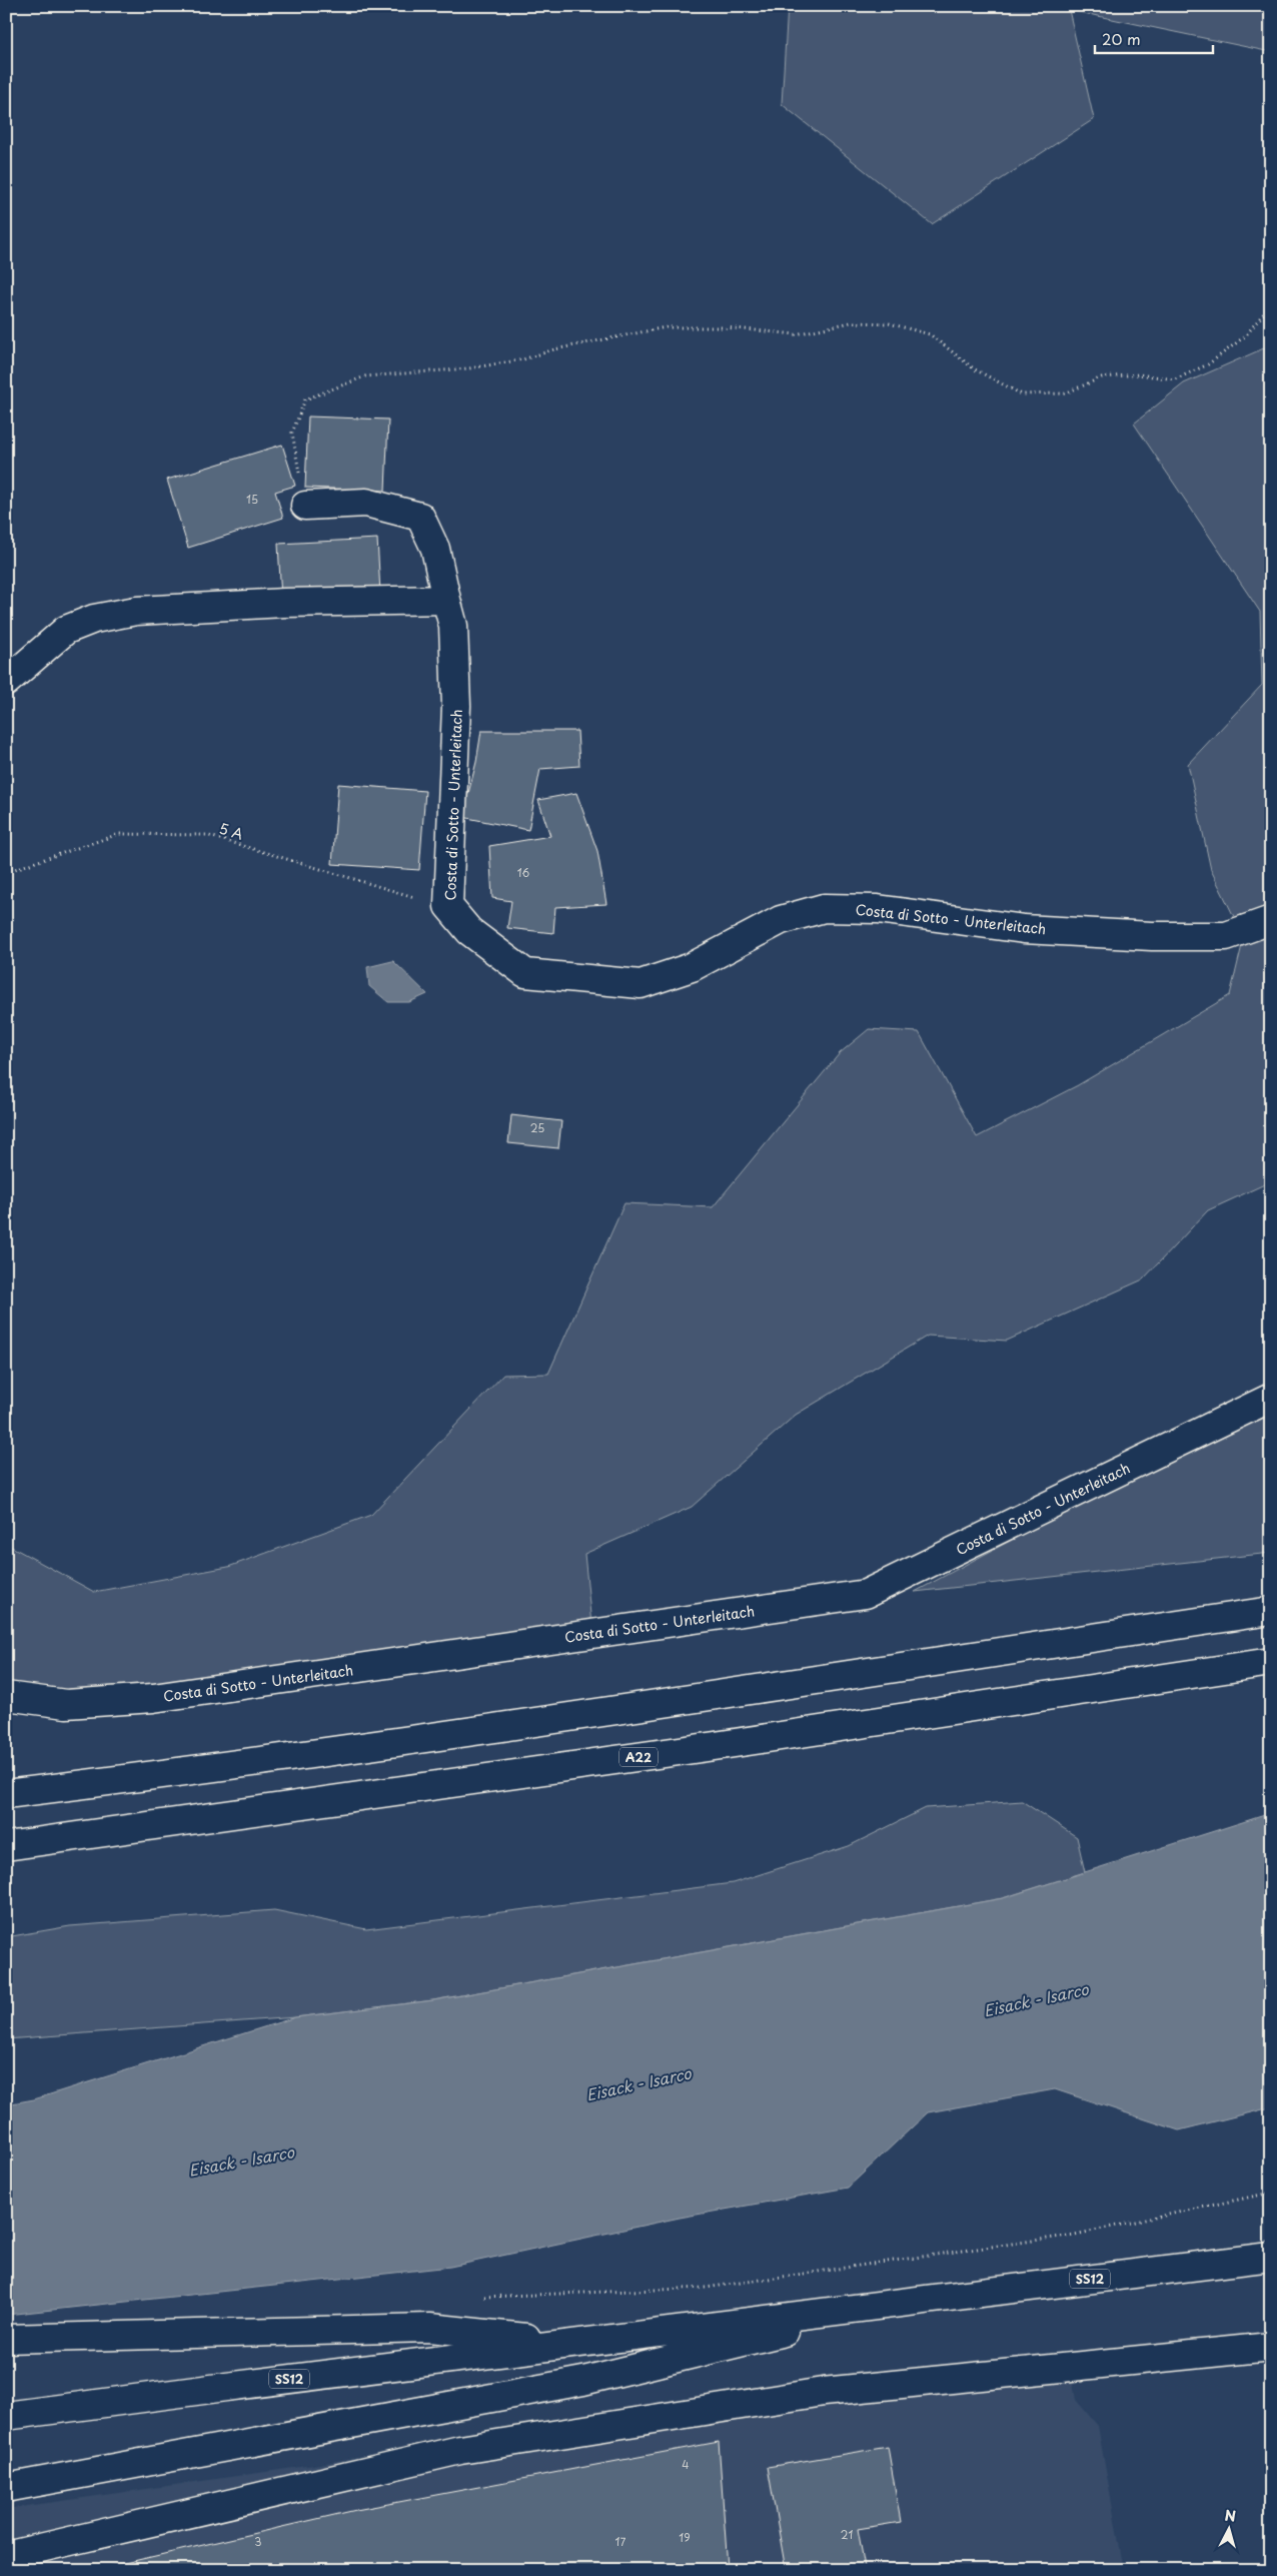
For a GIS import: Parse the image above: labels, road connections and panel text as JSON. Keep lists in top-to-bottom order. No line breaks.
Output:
{"streets":{"main road":["Costa di Sotto - Unterleitach","A22","SS12"],"path":["5 A"]},"crossings":[["Costa di Sotto - Unterleitach","5 A"]],"water":["Eisack - Isarco"],"house_numbers":["15","16","25","4","21","19","3","17"],"scale_bar":"20 m","north":"top"}
